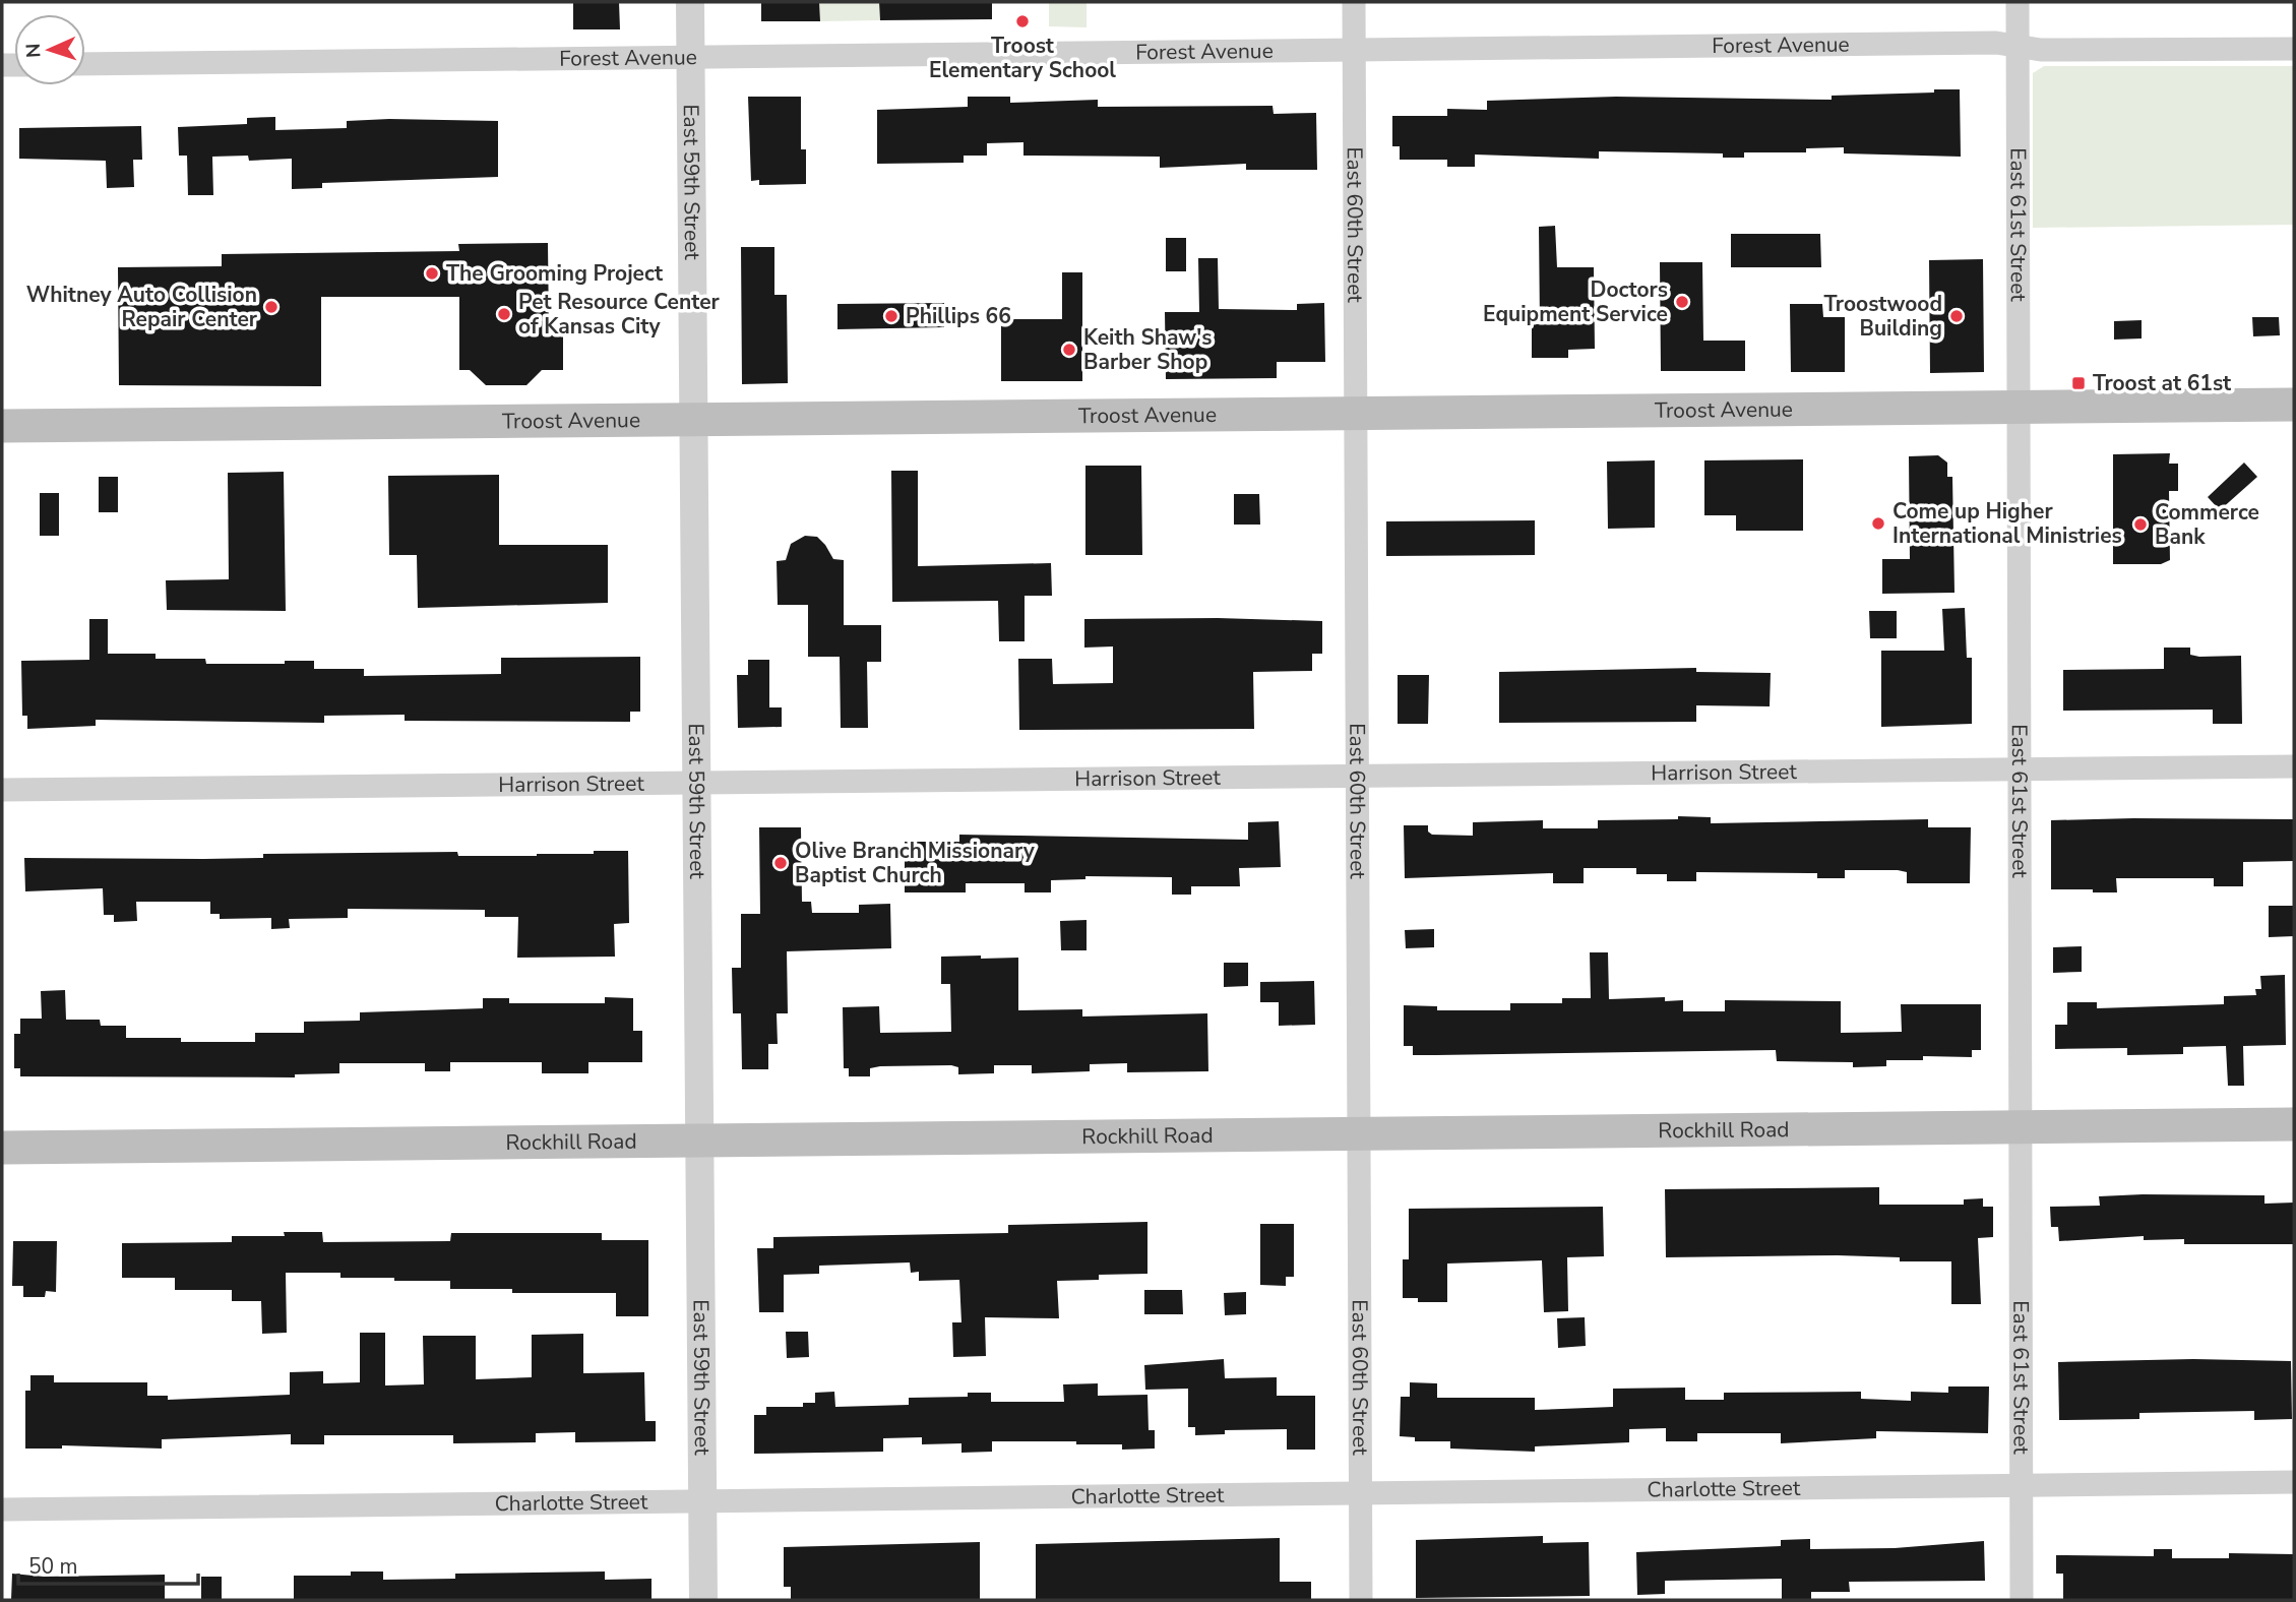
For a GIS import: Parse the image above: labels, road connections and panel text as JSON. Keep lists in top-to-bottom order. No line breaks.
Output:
{"streets":{"main road":["Troost Avenue","Rockhill Road"],"street":["Forest Avenue","East 59th Street","East 60th Street","East 61st Street","Harrison Street","Charlotte Street"]},"crossings":[["Forest Avenue","East 59th Street"],["Forest Avenue","East 60th Street"],["Forest Avenue","East 61st Street"],["East 59th Street","Troost Avenue"],["East 59th Street","Harrison Street"],["East 59th Street","Rockhill Road"],["East 59th Street","Charlotte Street"],["East 60th Street","Troost Avenue"],["East 60th Street","Harrison Street"],["East 60th Street","Rockhill Road"],["East 60th Street","Charlotte Street"],["East 61st Street","Troost Avenue"],["East 61st Street","Harrison Street"],["East 61st Street","Rockhill Road"],["East 61st Street","Charlotte Street"]],"places":{"other":["Troost Elementary School","The Grooming Project","Doctors Equipment Service","Whitney Auto Collision Repair Center","Pet Resource Center of Kansas City","Phillips 66","Troostwood Building","Keith Shaw's Barber Shop","Come up Higher International Ministries","Commerce Bank","Olive Branch Missionary Baptist Church"],"transit":["Troost at 61st"]},"scale_bar":"50 m","north":"left"}
